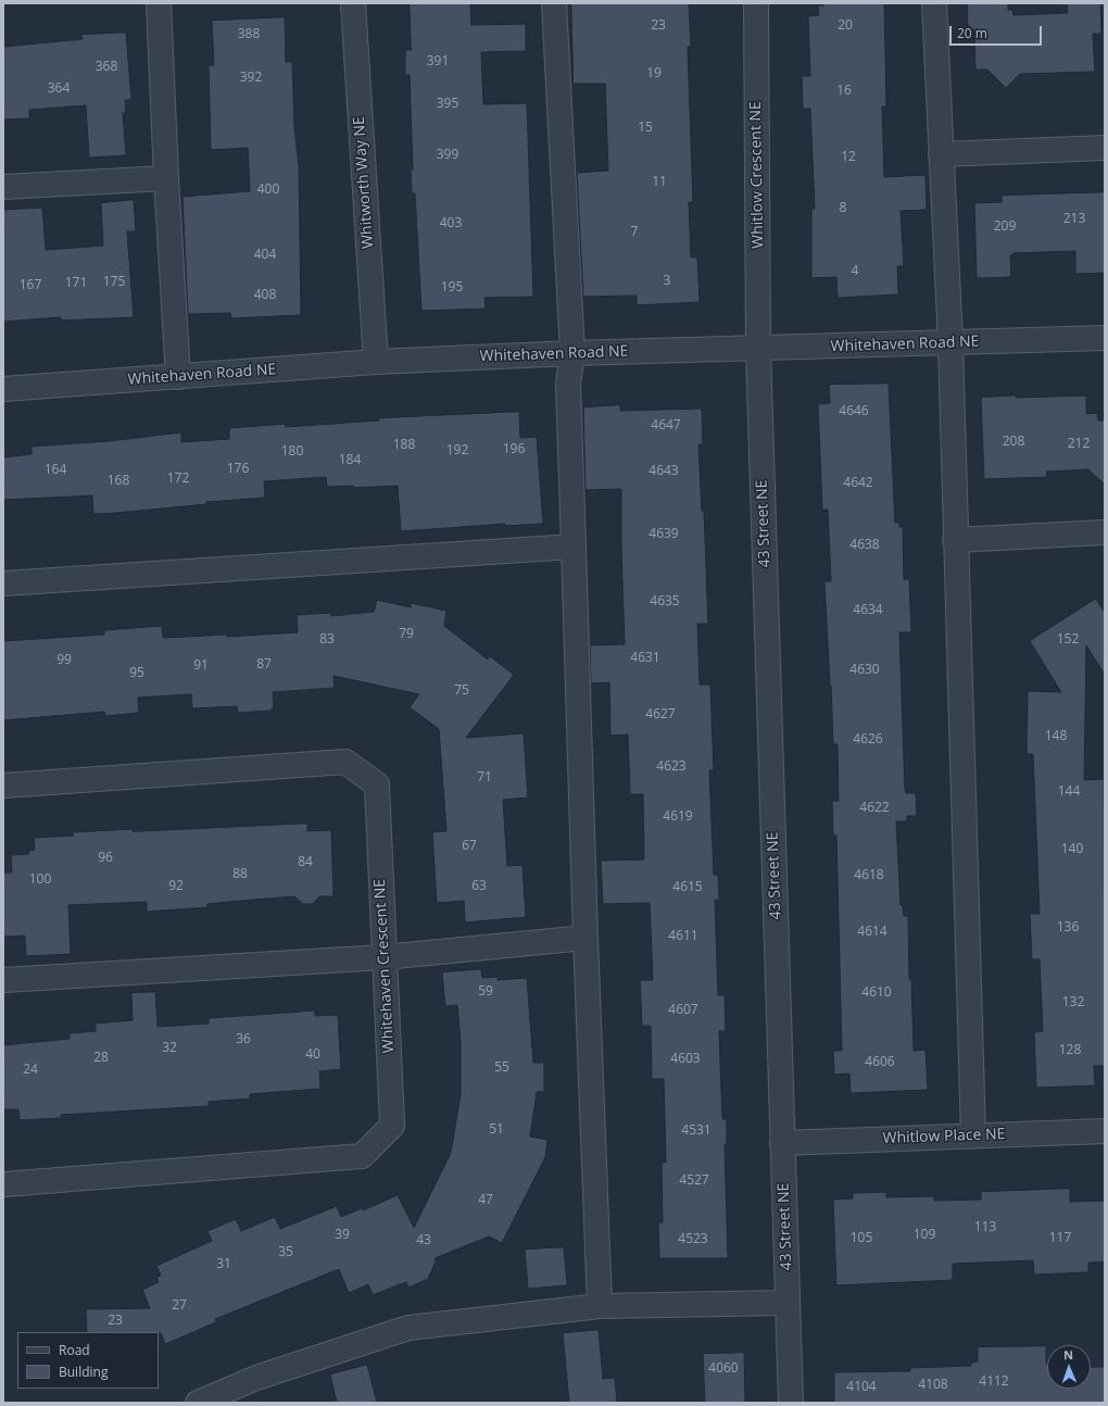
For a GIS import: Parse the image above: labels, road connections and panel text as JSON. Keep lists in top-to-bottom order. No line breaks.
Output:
{"streets":{"street":["Whitlow Crescent NE","Whitworth Way NE","Whitehaven Road NE","43 Street NE","Whitehaven Crescent NE","Whitlow Place NE"]},"crossings":[["Whitlow Crescent NE","Whitehaven Road NE"],["Whitlow Crescent NE","43 Street NE"],["Whitworth Way NE","Whitehaven Road NE"],["Whitehaven Road NE","43 Street NE"],["43 Street NE","Whitlow Place NE"]],"house_numbers":["23","20","388","391","368","19","392","364","16","395","15","399","12","11","400","8","213","403","209","7","404","4","3","175","171","167","195","408","4646","4647","208","212","188","196","192","180","184","176","164","4643","172","168","4642","4639","4638","4635","4634","79","83","152","4631","99","87","91","4630","95","75","4627","148","4626","4623","71","144","4622","4619","67","140","96","84","88","4618","100","92","63","4615","136","4614","4611","59","4610","132","4607","36","32","128","40","28","4603","4606","55","24","51","4531","4527","47","113","39","109","105","117","4523","43","35","31","27","23","4060","4112","4108","4104"],"legend":["Road","Building"],"scale_bar":"20 m","north":"top"}
